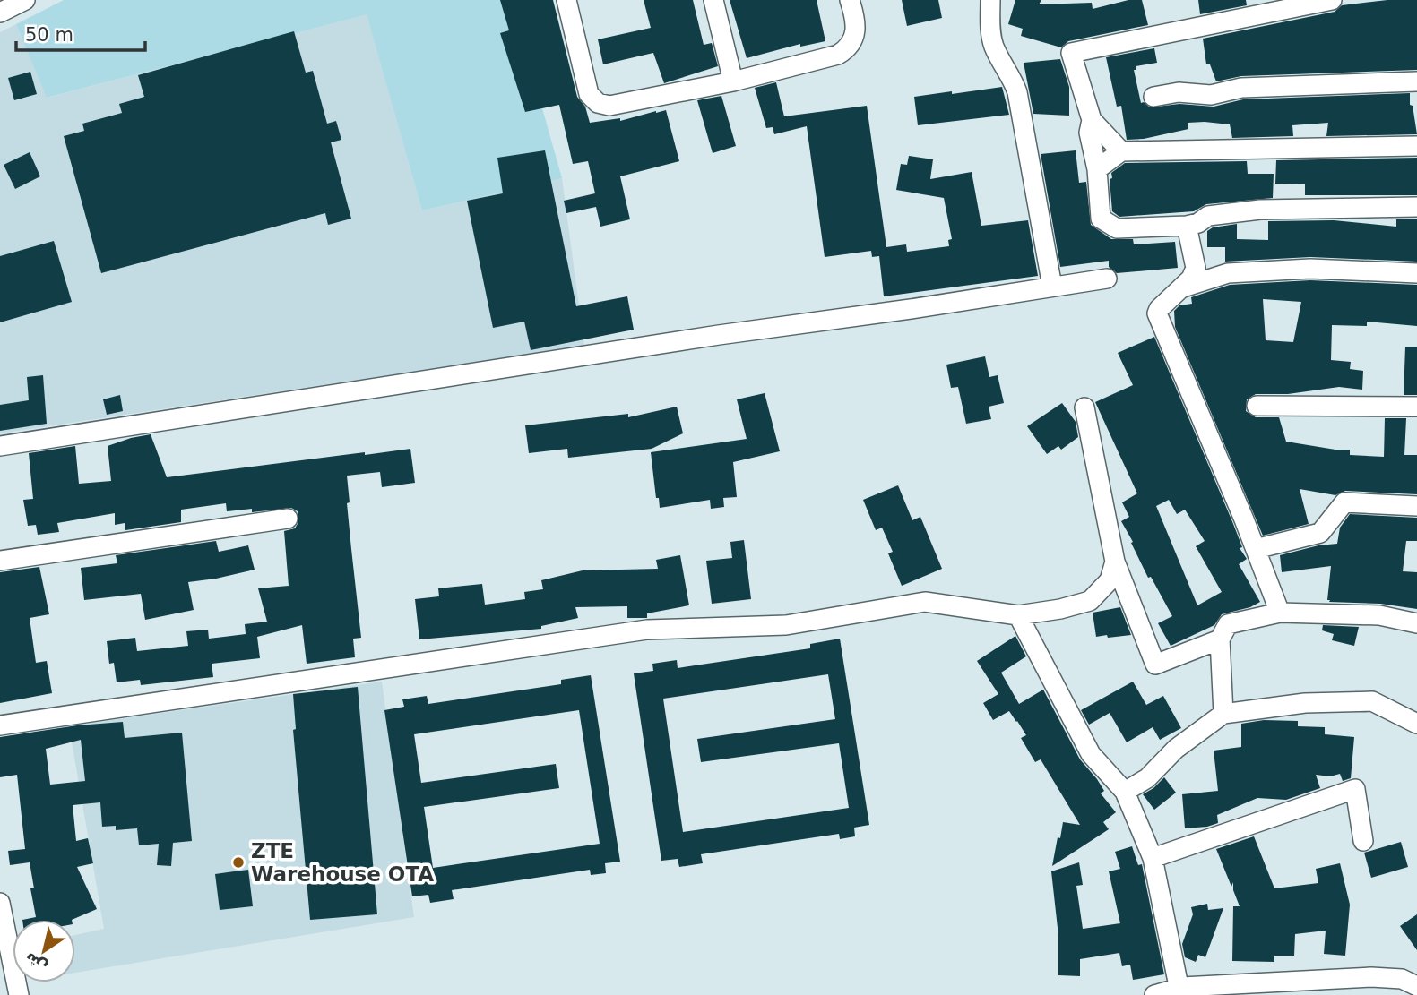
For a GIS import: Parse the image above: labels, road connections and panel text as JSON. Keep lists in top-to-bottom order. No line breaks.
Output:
{"places":["ZTE Warehouse OTA"],"scale_bar":"50 m","north":"bottom left"}
